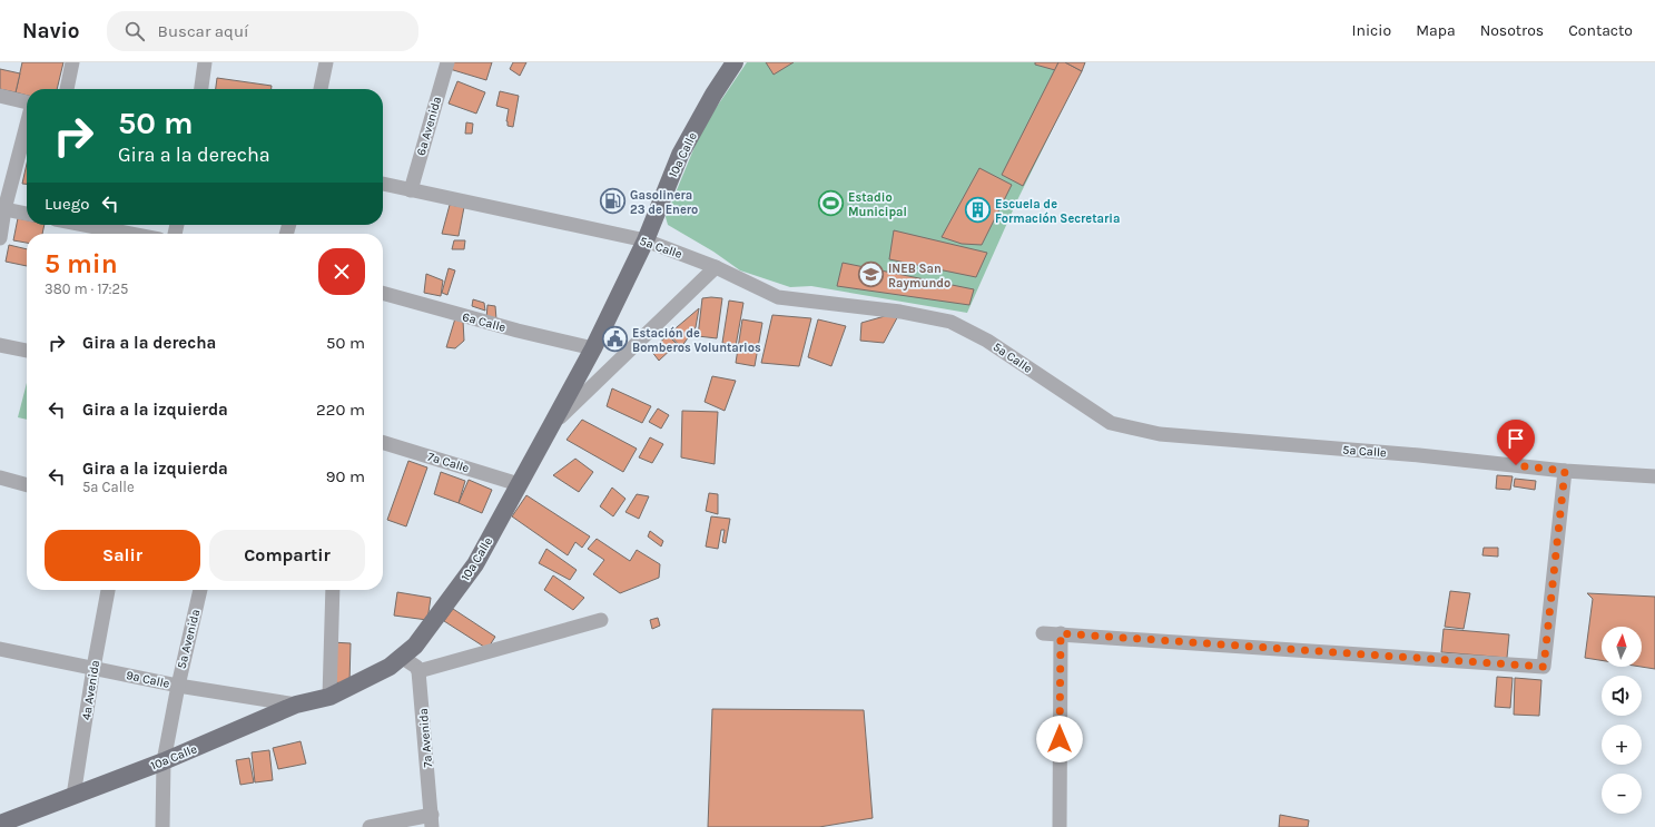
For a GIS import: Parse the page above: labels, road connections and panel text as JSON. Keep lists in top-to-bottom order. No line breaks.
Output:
{"streets":{"main road":["10a Calle"],"street":["6a Avenida","5a Calle","6a Calle","7a Calle","5a Avenida","9a Calle","4a Avenida","7a Avenida"]},"crossings":[["6a Avenida","5a Calle"],["10a Calle","5a Calle"],["10a Calle","6a Calle"],["10a Calle","7a Calle"],["10a Calle","5a Avenida"],["10a Calle","9a Calle"],["10a Calle","4a Avenida"],["5a Avenida","9a Calle"],["9a Calle","4a Avenida"]],"places":{"fuel station":["Gasolinera 23 de Enero"],"sports":["Estadio Municipal"],"building":["Escuela de Formación Secretaria"],"school or university":["INEB San Raymundo"],"public building":["Estación de Bomberos Voluntarios"]},"north":"top","page":{"header":"Navio","search":"Buscar aquí","nav":["Inicio","Mapa","Nosotros","Contacto"],"turn":["50 m","Gira a la derecha"],"then":"Luego","heading":["5 min","380 m · 17:25"],"list":[{"name":"Gira a la derecha","value":"50 m"},{"name":"Gira a la izquierda","value":"220 m"},{"name":"Gira a la izquierda","note":"5a Calle","value":"90 m"}],"buttons":["Salir","Compartir"],"map_buttons":["+","−"]}}
